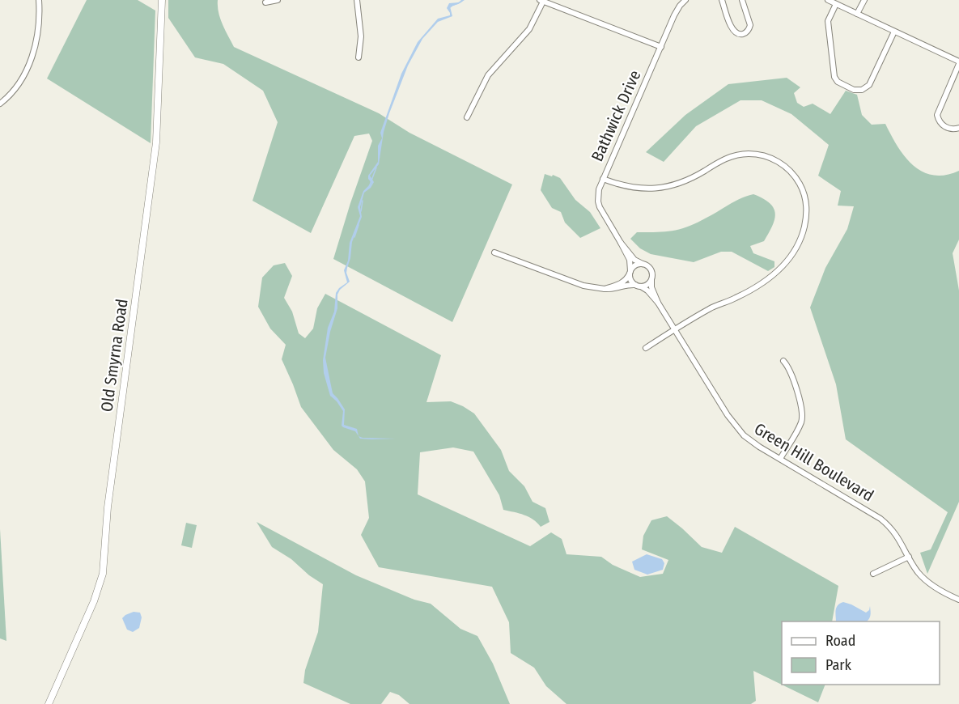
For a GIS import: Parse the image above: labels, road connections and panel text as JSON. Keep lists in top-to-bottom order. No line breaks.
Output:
{"streets":{"street":["Bathwick Drive","Old Smyrna Road","Green Hill Boulevard"]},"crossings":[["Bathwick Drive","Green Hill Boulevard"]],"legend":["Road","Park"]}
